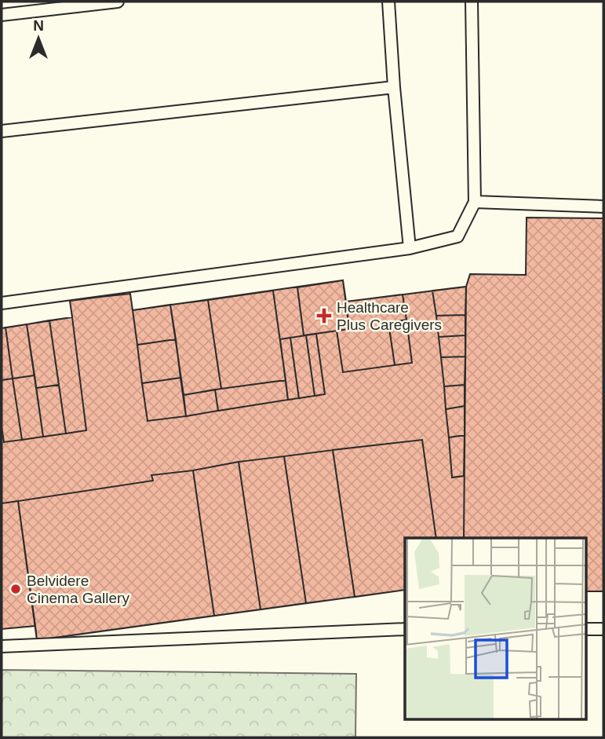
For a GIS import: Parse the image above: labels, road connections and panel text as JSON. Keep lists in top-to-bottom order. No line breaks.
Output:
{"places":{"health":["Healthcare Plus Caregivers"],"other":["Belvidere Cinema Gallery"]},"north":"top"}
